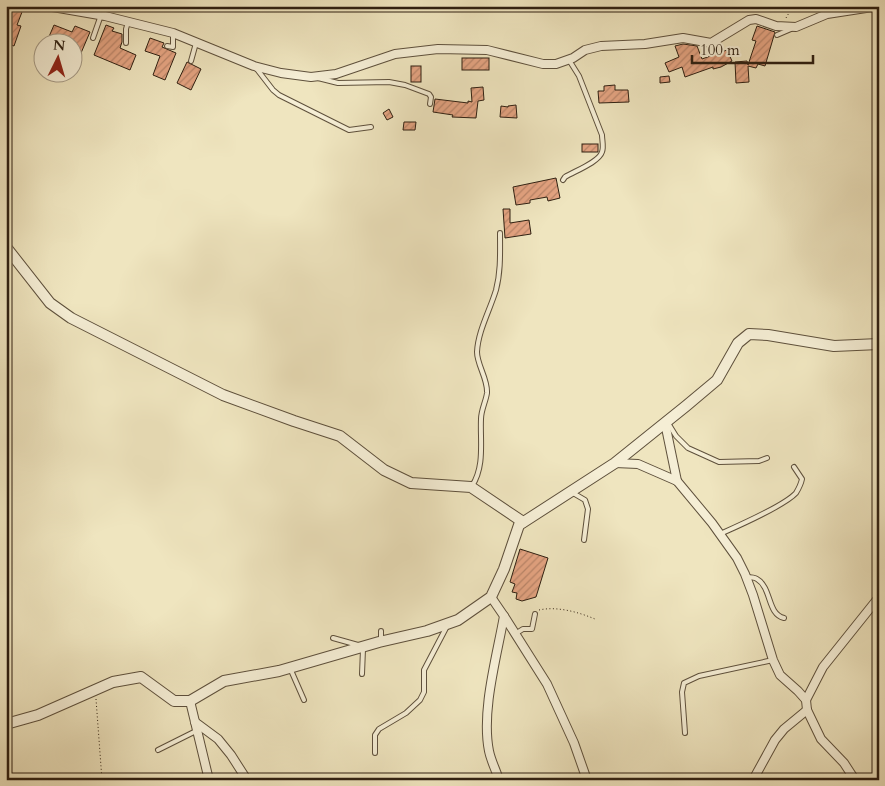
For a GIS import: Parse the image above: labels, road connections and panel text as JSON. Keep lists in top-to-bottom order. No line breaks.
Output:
{"scale_bar":"100 m","north":"top"}
